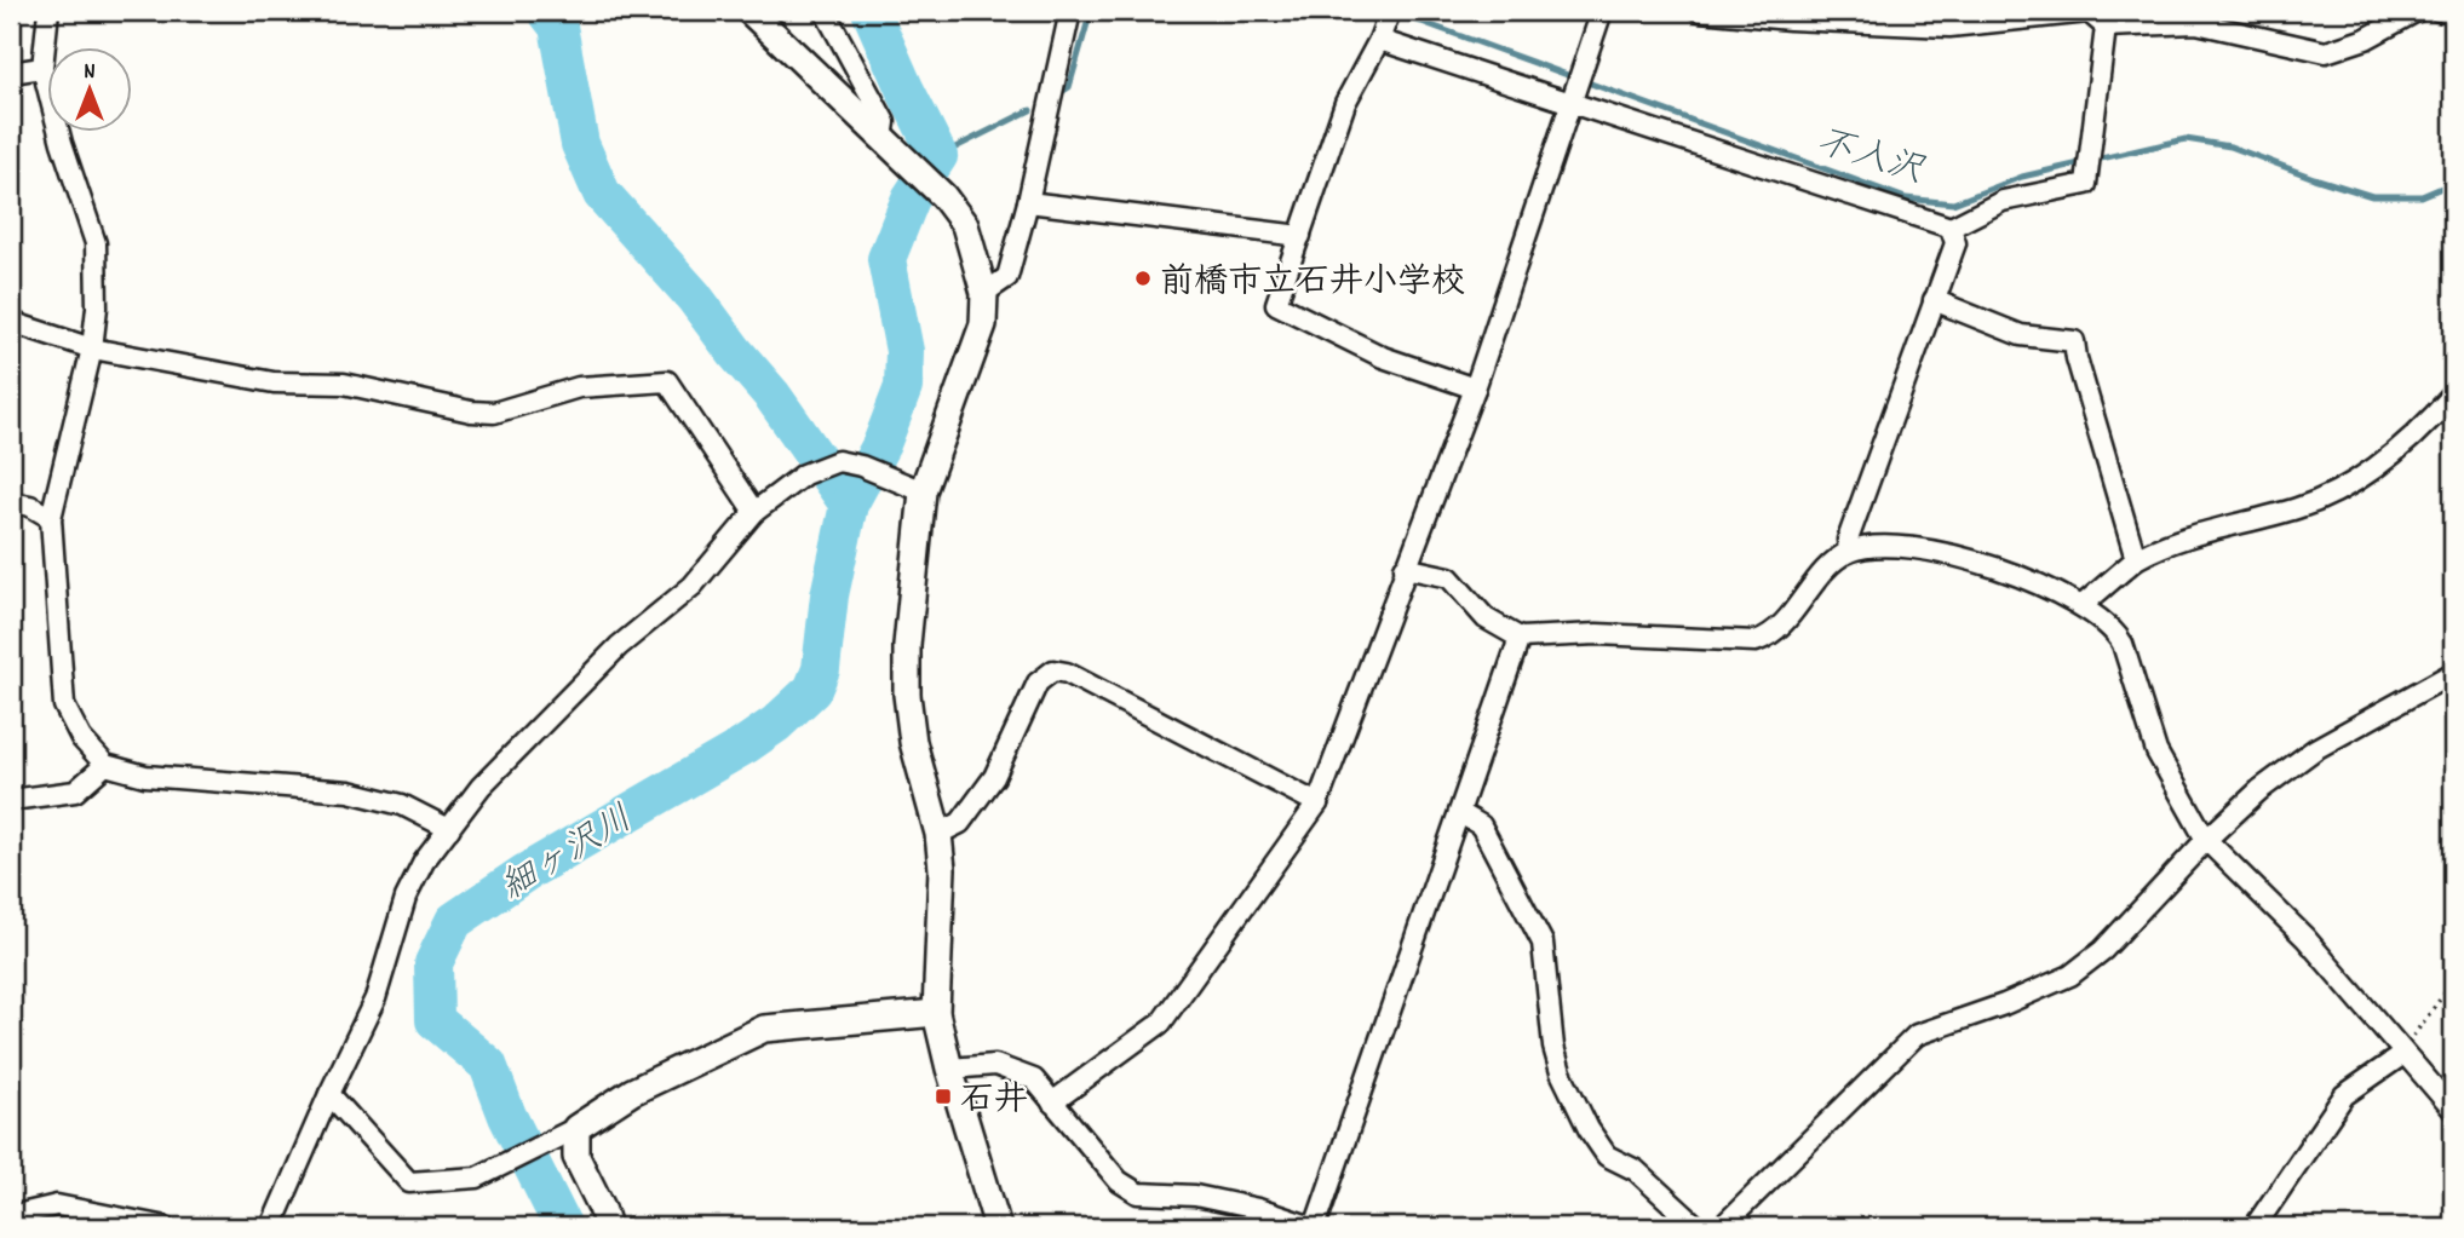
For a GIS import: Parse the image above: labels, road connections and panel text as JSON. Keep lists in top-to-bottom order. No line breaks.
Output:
{"water":["不入沢","細ヶ沢川"],"places":{"other":["前橋市立石井小学校"],"transit":["石井"]},"north":"top"}
